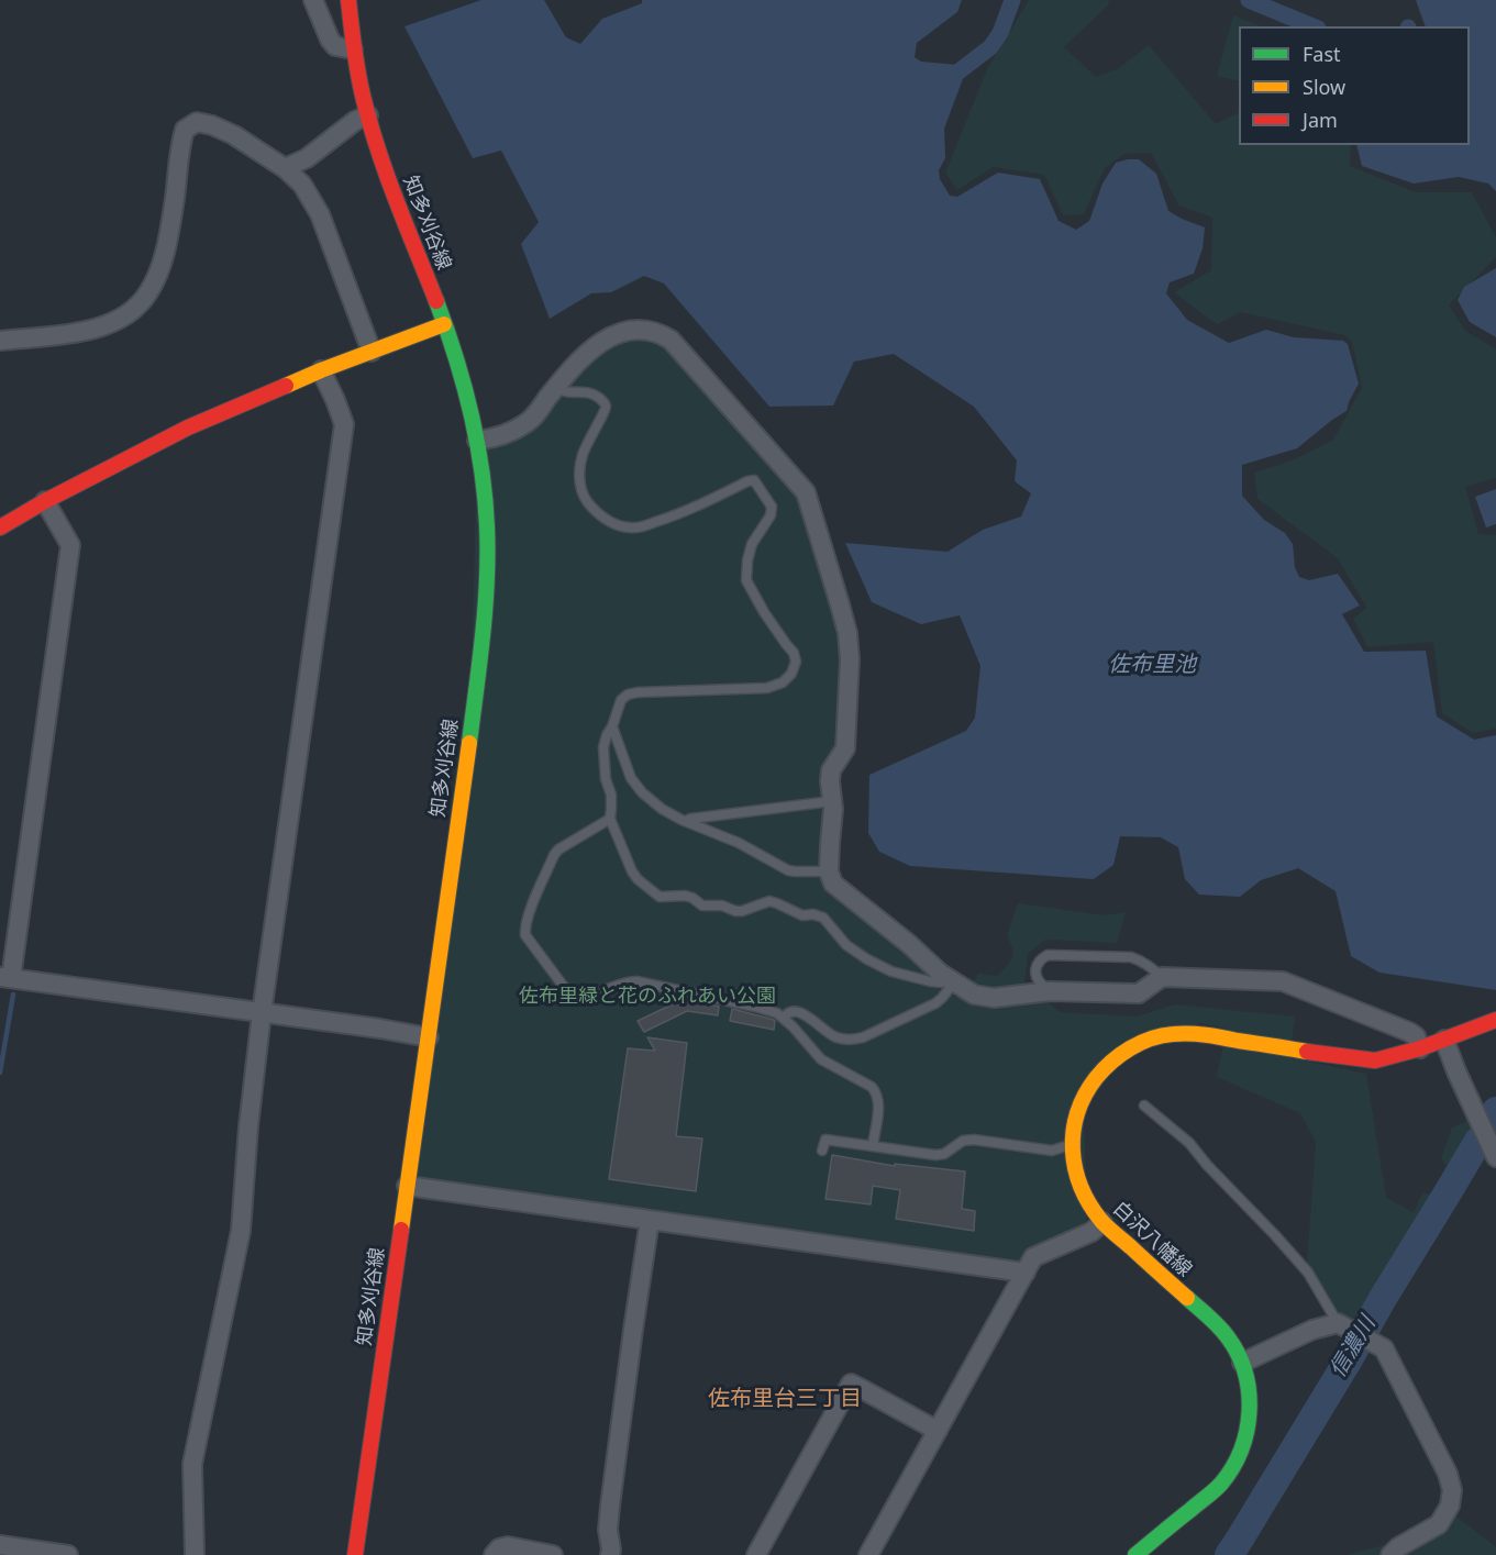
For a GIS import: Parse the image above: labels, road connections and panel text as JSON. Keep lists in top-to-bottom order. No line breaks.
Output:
{"streets":{"street":["知多刈谷線","白沢八幡線"]},"districts":["佐布里台三丁目"],"water":["佐布里池","信濃川"],"parks":["佐布里緑と花のふれあい公園"],"legend":["Fast","Slow","Jam"]}
